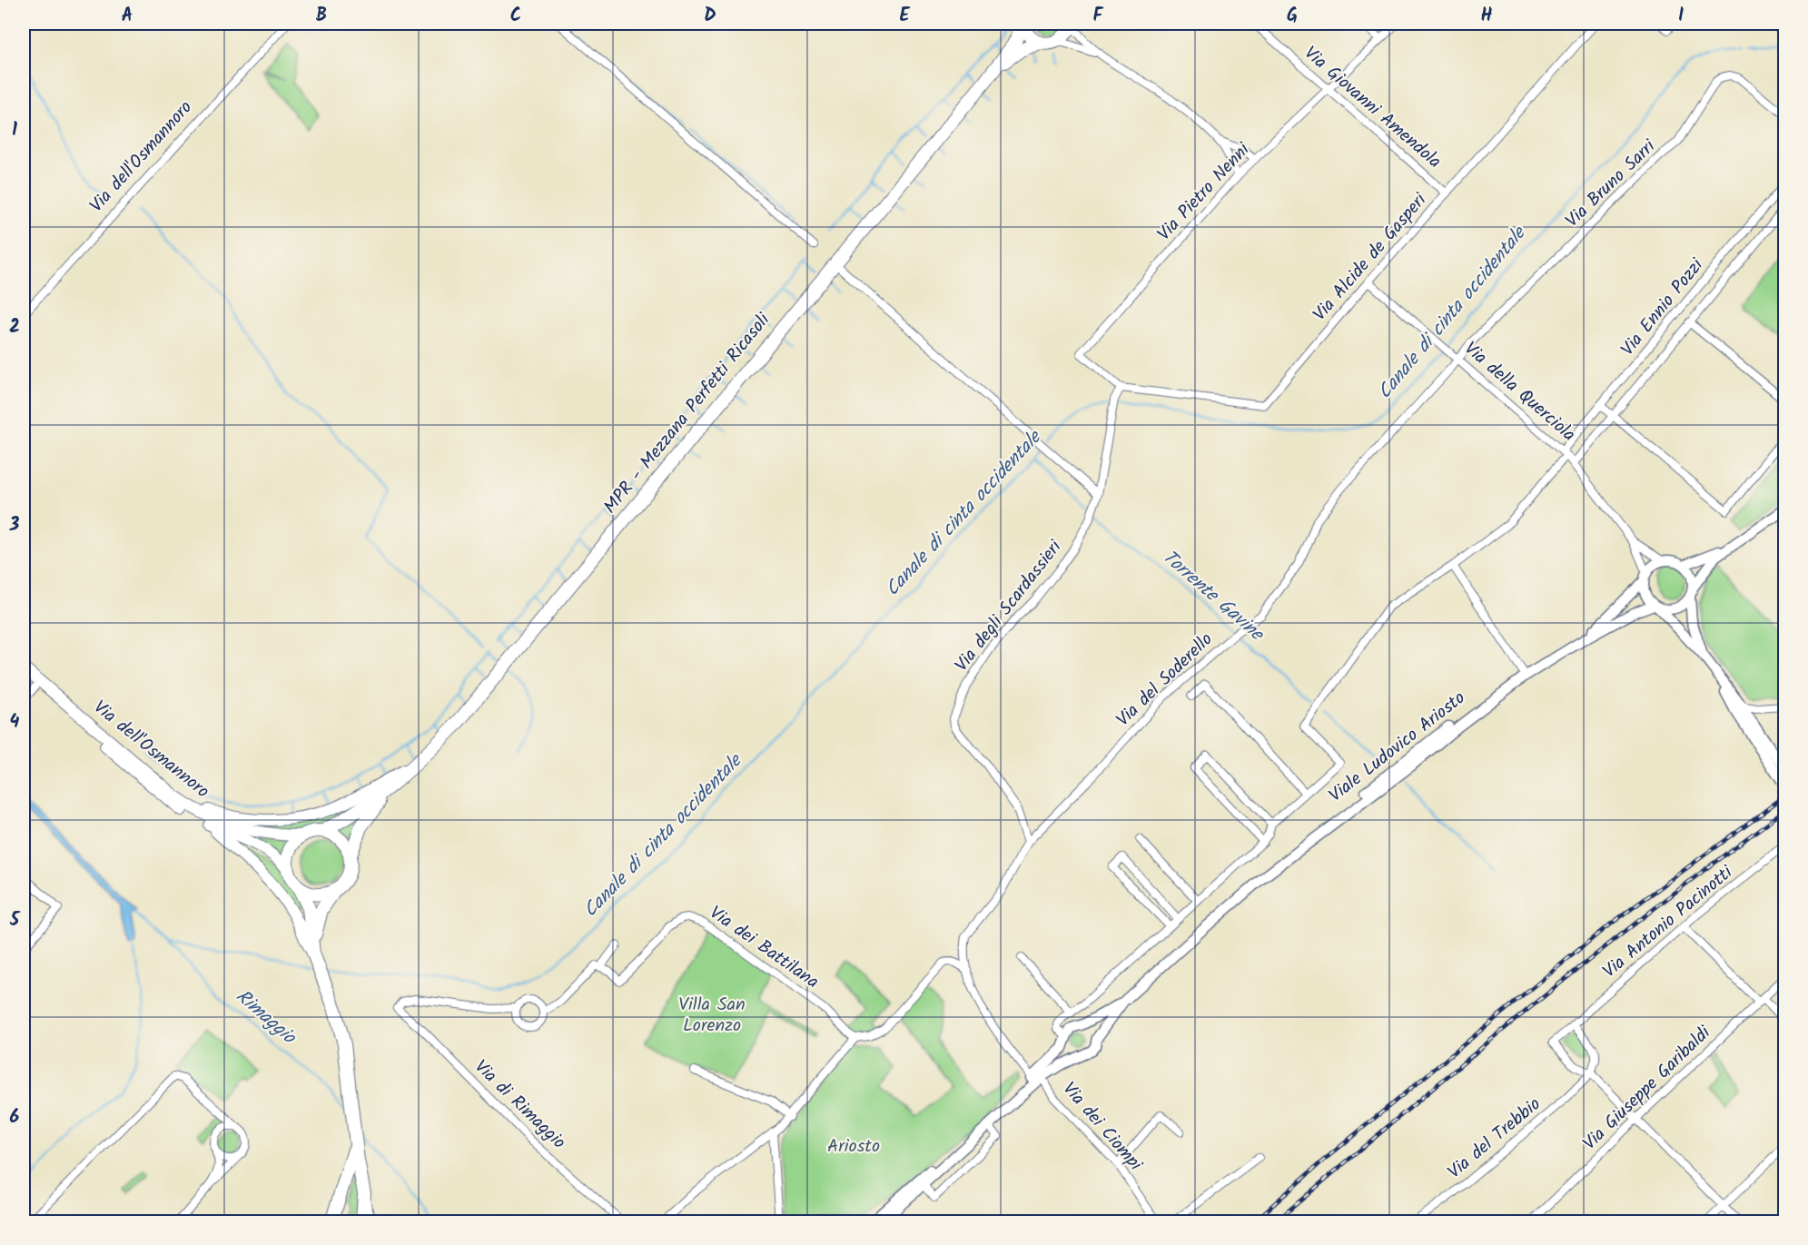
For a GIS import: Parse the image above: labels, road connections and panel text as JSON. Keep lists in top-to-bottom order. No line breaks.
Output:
{"streets":{"main road":["Via dell'Osmannoro","MPR - Mezzana Perfetti Ricasoli"],"street":["Via Giovanni Amendola","Via Bruno Sarri","Via Pietro Nenni","Via Alcide de Gasperi","Via Ennio Pozzi","Via della Querciola","Via degli Scardassieri","Via del Soderello","Viale Ludovico Ariosto","Via Antonio Pacinotti","Via dei Battilana","Via Giuseppe Garibaldi","Via di Rimaggio","Via dei Ciompi","Via del Trebbio"]},"crossings":[["Via Giovanni Amendola","Via Pietro Nenni"],["Via Giovanni Amendola","Via Alcide de Gasperi"],["Via dell'Osmannoro","MPR - Mezzana Perfetti Ricasoli"],["Via Bruno Sarri","Via della Querciola"],["Via Bruno Sarri","Via del Soderello"],["Via Pietro Nenni","Via Alcide de Gasperi"],["Via Pietro Nenni","Via degli Scardassieri"],["Via Alcide de Gasperi","Via della Querciola"],["Via Alcide de Gasperi","Via degli Scardassieri"],["Via Ennio Pozzi","Via della Querciola"],["Via della Querciola","Via del Soderello"],["Via della Querciola","Viale Ludovico Ariosto"],["Via degli Scardassieri","Via del Soderello"],["Viale Ludovico Ariosto","Via dei Ciompi"],["Via Antonio Pacinotti","Via del Trebbio"]],"water":["Canale di cinta occidentale","Torrente Gavine","Rimaggio"],"parks":["Villa San Lorenzo","Ariosto"],"grid":{"columns":["A","B","C","D","E","F","G","H","I"],"rows":["1","2","3","4","5","6"]}}
